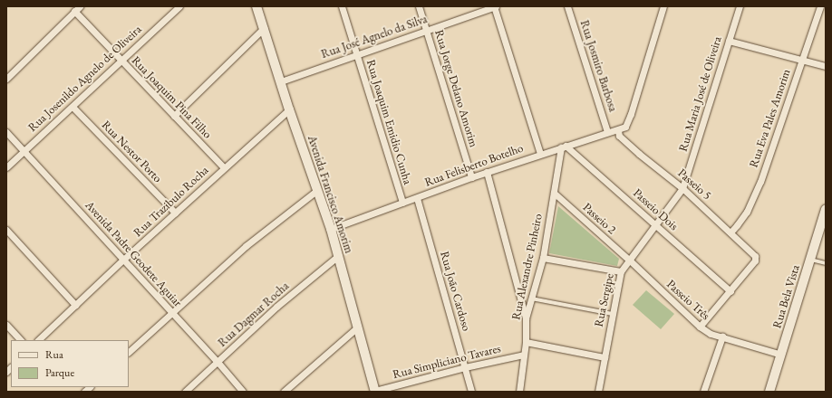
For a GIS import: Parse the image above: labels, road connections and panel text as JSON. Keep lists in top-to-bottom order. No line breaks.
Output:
{"streets":{"main road":["Avenida Francisco Amorim","Rua Bela Vista"],"street":["Rua José Agnelo da Silva","Rua Josmiro Barbosa","Rua Josenildo Agnelo de Oliveira","Rua Jorge Delano Amorim","Rua Maria José de Oliveira","Rua Joaquim Pina Filho","Rua Eva Pales Amorim","Rua Joaquim Emidio Cunha","Rua Nestor Porto","Rua Felisberto Botelho","Passeio 5","Rua Trazibulo Rocha","Passeio Dois","Passeio 2","Avenida Padre Geodete Aguiar","Rua Alexandre Pinheiro","Rua João Cardoso","Rua Sergipe","Passeio Três","Rua Dagmar Rocha","Rua Simpliciano Tavares"]},"crossings":[["Rua José Agnelo da Silva","Rua Jorge Delano Amorim"],["Rua José Agnelo da Silva","Rua Joaquim Emidio Cunha"],["Rua José Agnelo da Silva","Avenida Francisco Amorim"],["Rua Josmiro Barbosa","Rua Felisberto Botelho"],["Rua Josenildo Agnelo de Oliveira","Rua Joaquim Pina Filho"],["Rua Josenildo Agnelo de Oliveira","Rua Nestor Porto"],["Rua Josenildo Agnelo de Oliveira","Avenida Padre Geodete Aguiar"],["Rua Jorge Delano Amorim","Rua Felisberto Botelho"],["Rua Maria José de Oliveira","Passeio 5"],["Rua Maria José de Oliveira","Rua Sergipe"],["Rua Joaquim Pina Filho","Rua Trazibulo Rocha"],["Rua Eva Pales Amorim","Passeio 5"],["Rua Joaquim Emidio Cunha","Rua Felisberto Botelho"],["Rua Nestor Porto","Rua Trazibulo Rocha"],["Rua Felisberto Botelho","Passeio 5"],["Rua Felisberto Botelho","Avenida Francisco Amorim"],["Rua Felisberto Botelho","Passeio Dois"],["Rua Felisberto Botelho","Rua Alexandre Pinheiro"],["Rua Felisberto Botelho","Rua João Cardoso"],["Passeio 5","Passeio Dois"],["Passeio 5","Rua Sergipe"],["Avenida Francisco Amorim","Rua Trazibulo Rocha"],["Avenida Francisco Amorim","Rua Dagmar Rocha"],["Avenida Francisco Amorim","Rua Simpliciano Tavares"],["Rua Trazibulo Rocha","Avenida Padre Geodete Aguiar"],["Passeio Dois","Rua Alexandre Pinheiro"],["Passeio Dois","Rua Sergipe"],["Passeio 2","Rua Alexandre Pinheiro"],["Passeio 2","Rua Sergipe"],["Passeio 2","Passeio Três"],["Avenida Padre Geodete Aguiar","Rua Dagmar Rocha"],["Rua Alexandre Pinheiro","Rua Simpliciano Tavares"],["Rua João Cardoso","Rua Simpliciano Tavares"],["Rua Bela Vista","Passeio Três"],["Rua Sergipe","Passeio Três"]],"legend":["Rua","Parque"]}
